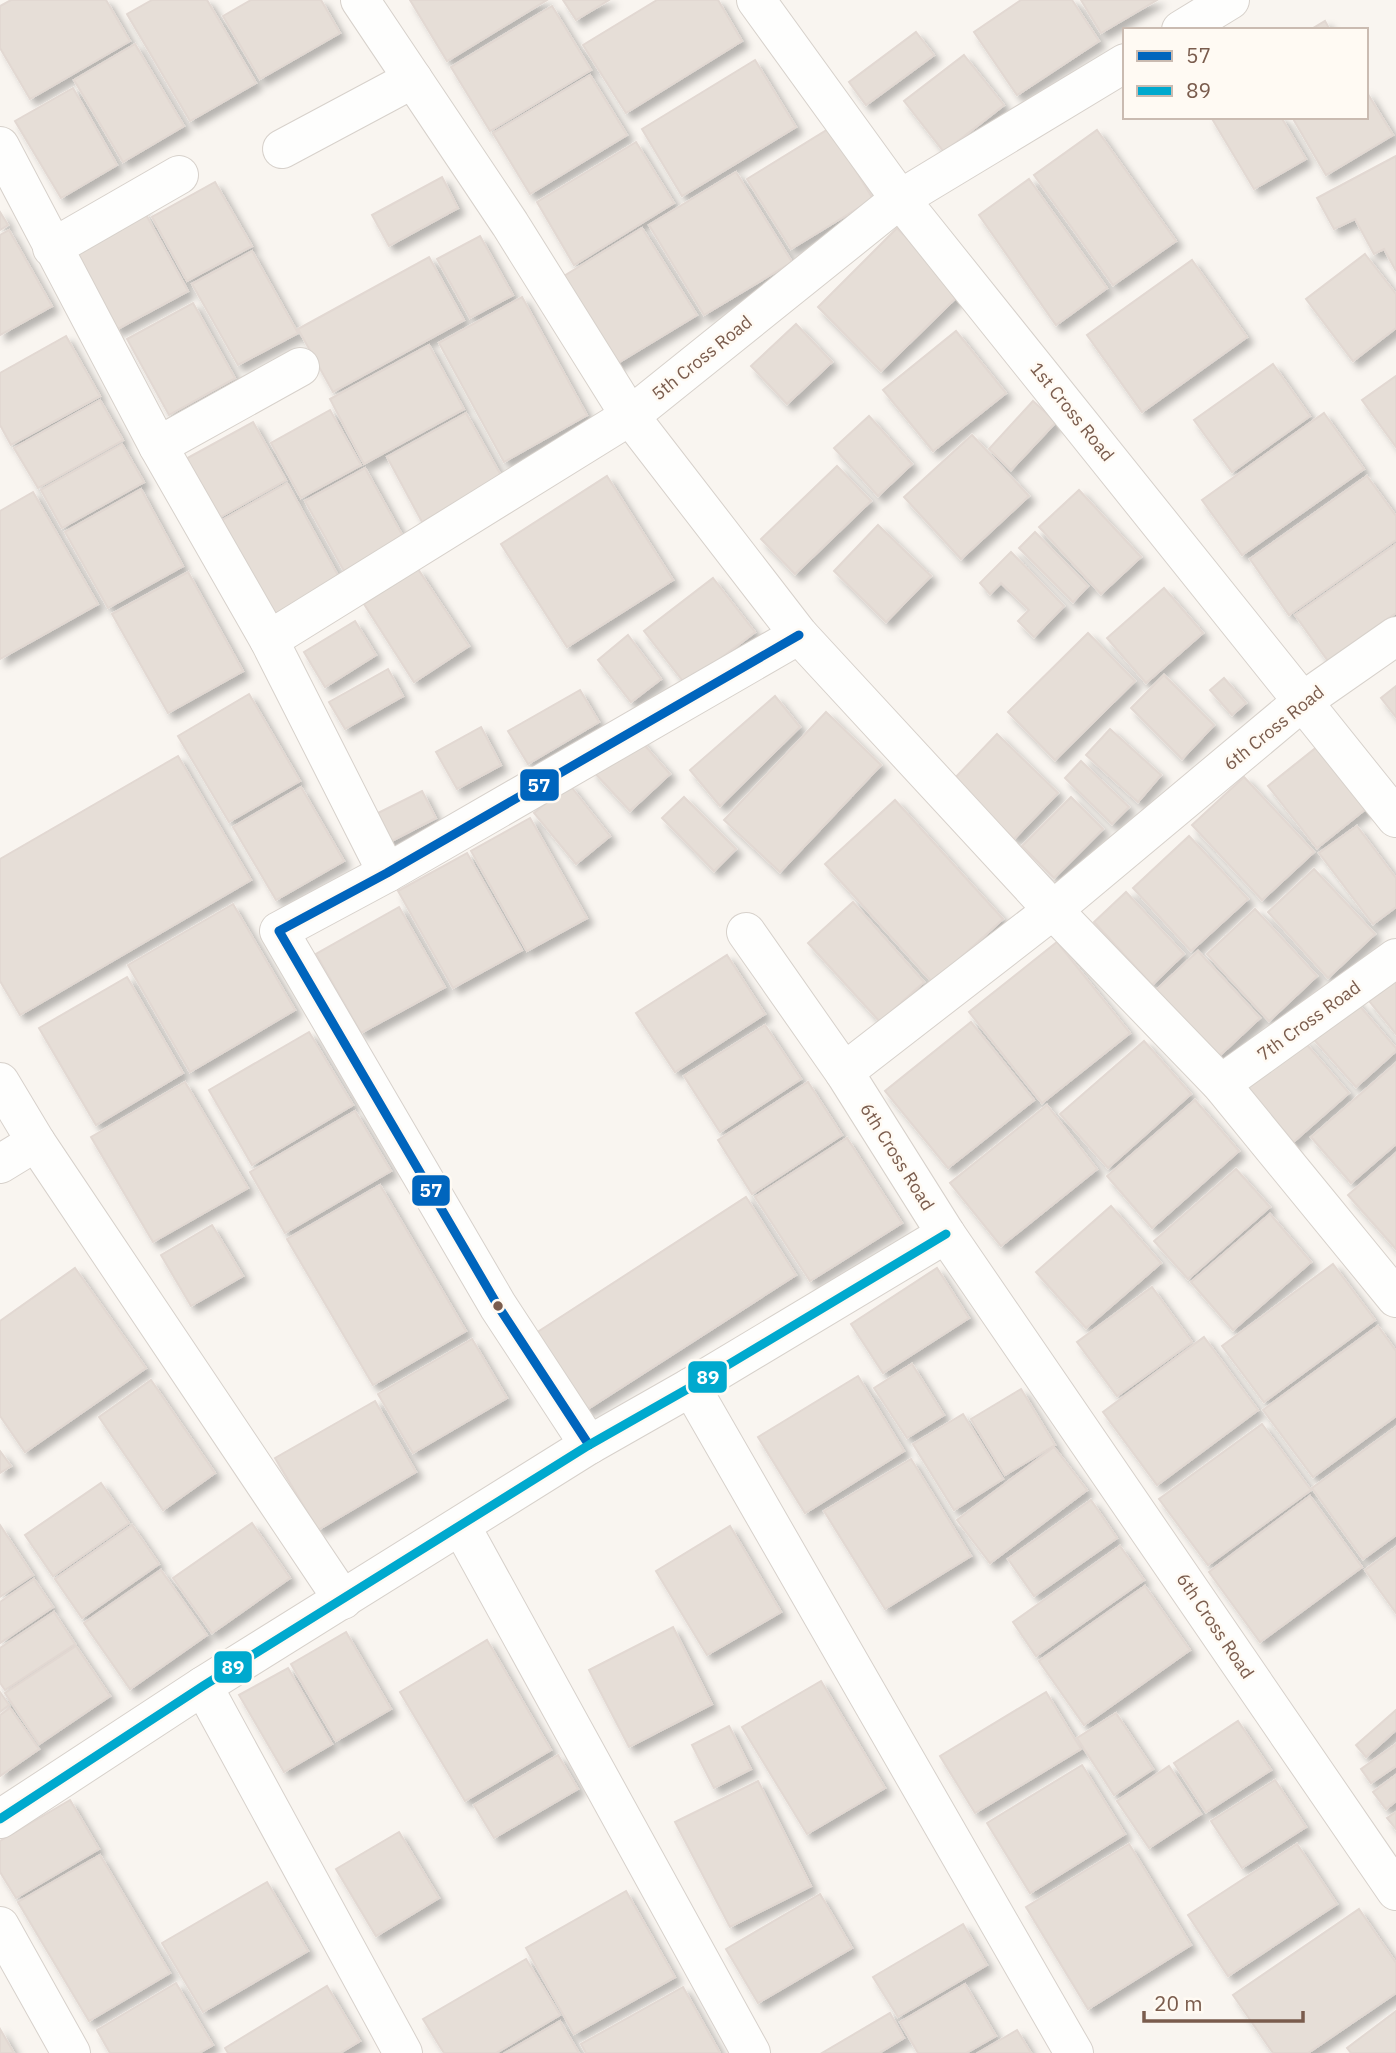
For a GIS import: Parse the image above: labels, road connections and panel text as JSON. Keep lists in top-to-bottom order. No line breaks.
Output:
{"streets":{"street":["5th Cross Road","1st Cross Road","6th Cross Road","7th Cross Road"]},"crossings":[["5th Cross Road","1st Cross Road"],["1st Cross Road","6th Cross Road"]],"lines":["transit line 57","transit line 89"],"legend":["57","89"],"scale_bar":"20 m"}
